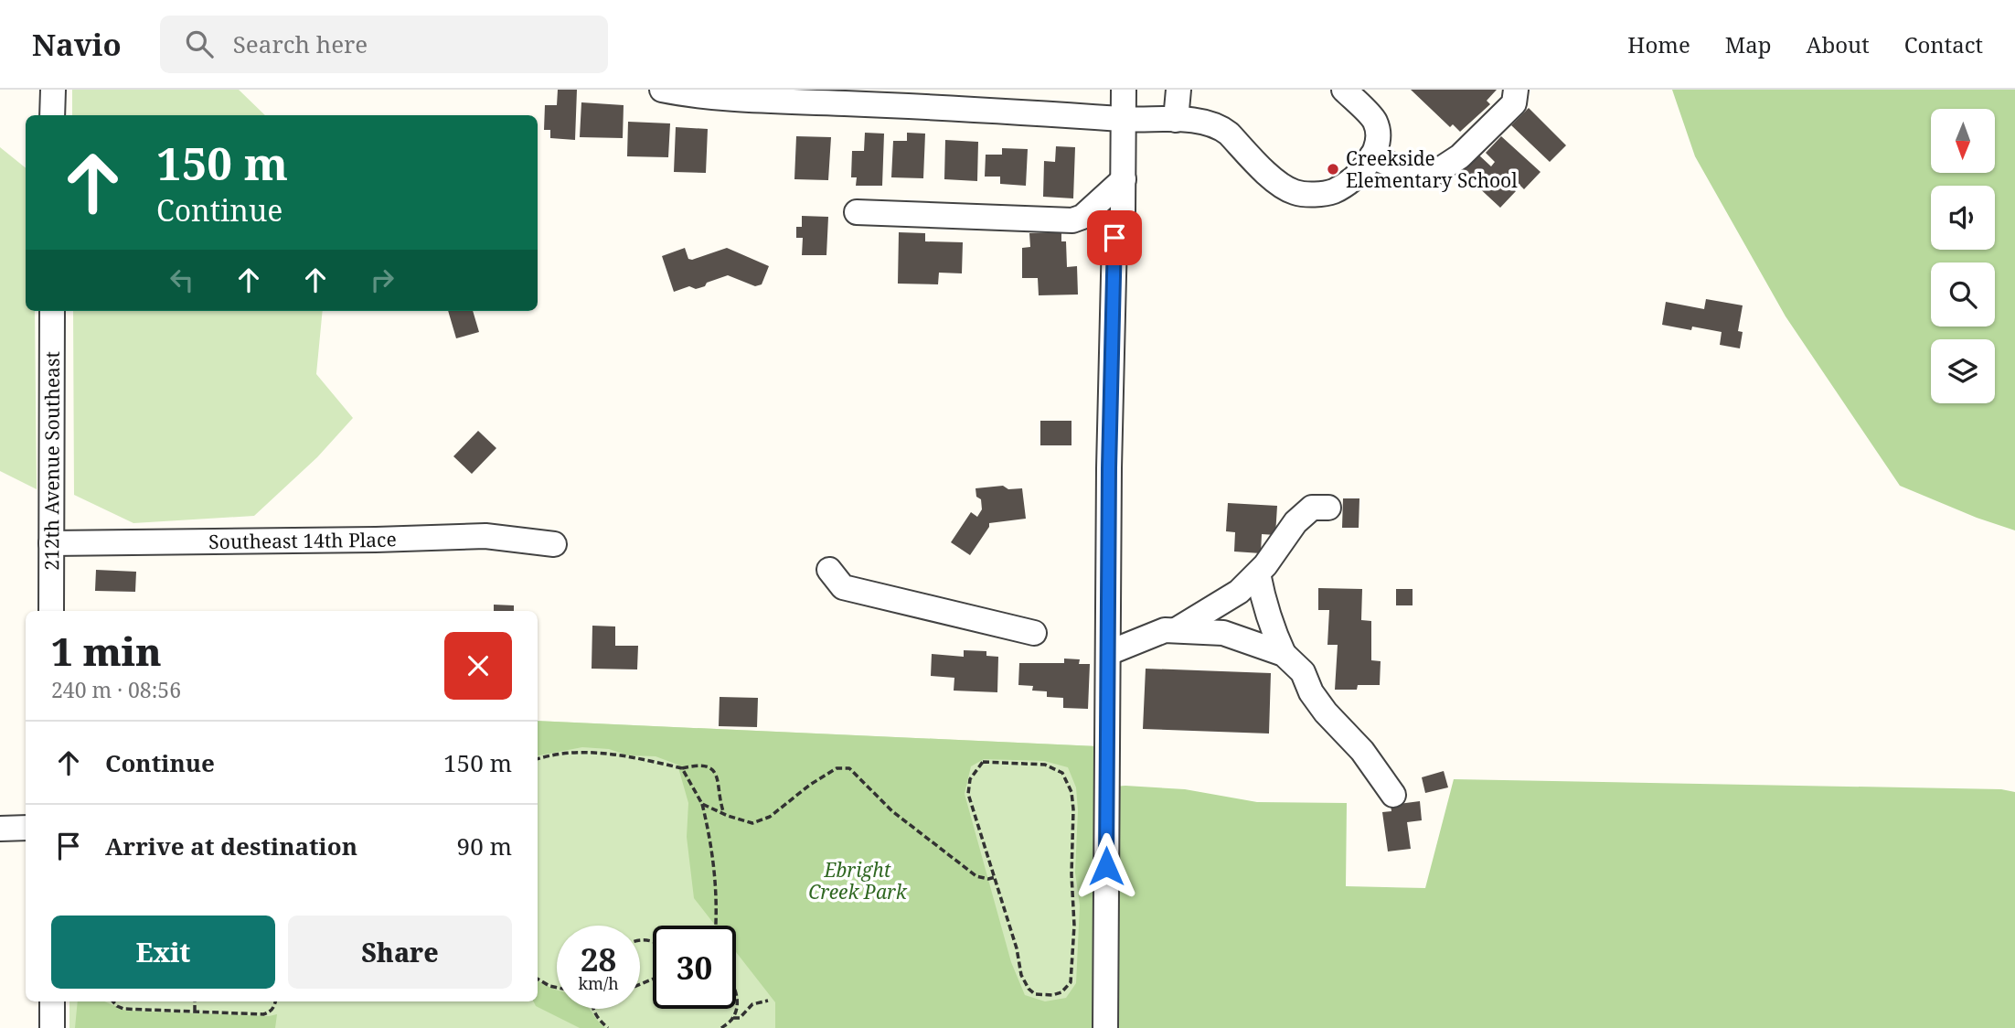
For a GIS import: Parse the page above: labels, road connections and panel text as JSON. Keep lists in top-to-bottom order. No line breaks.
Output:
{"streets":{"street":["212th Avenue Southeast","Southeast 14th Place"]},"crossings":[["212th Avenue Southeast","Southeast 14th Place"]],"parks":["Ebright Creek Park"],"places":["Creekside Elementary School"],"north":"bottom","page":{"header":"Navio","search":"Search here","nav":["Home","Map","About","Contact"],"turn":["150 m","Continue"],"heading":["1 min","240 m · 08:56"],"list":[{"name":"Continue","value":"150 m"},{"name":"Arrive at destination","value":"90 m"}],"buttons":["Exit","Share"],"speed":"28 km/h","limit":"30"}}
